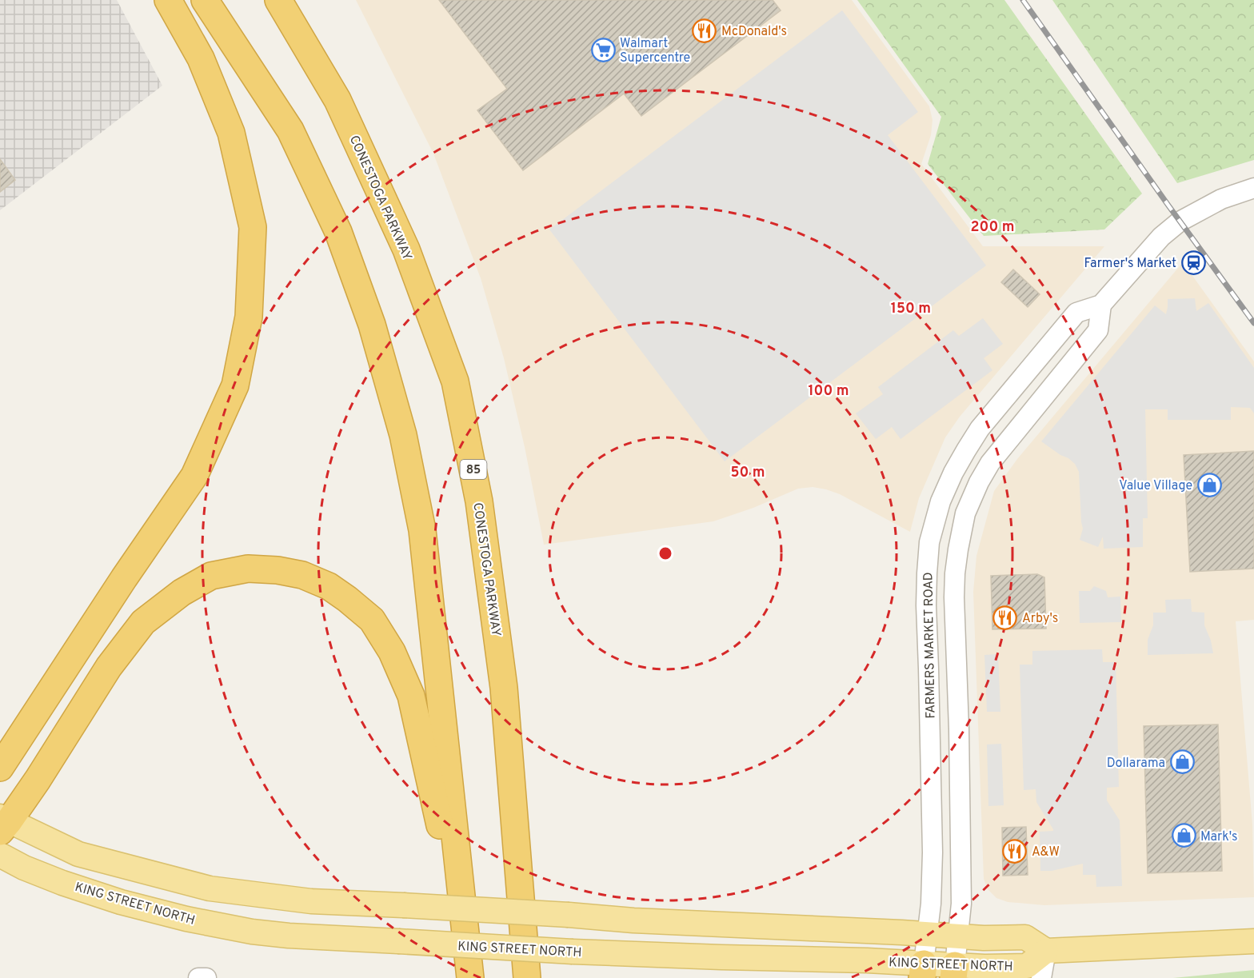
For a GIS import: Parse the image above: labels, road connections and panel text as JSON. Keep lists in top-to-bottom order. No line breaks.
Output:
{"streets":{"highway":["CONESTOGA PARKWAY","85"],"main road":["KING STREET NORTH"],"street":["FARMERS MARKET ROAD"]},"crossings":[["FARMERS MARKET ROAD","KING STREET NORTH"]],"places":{"restaurant":["McDonald's","Arby's","A&W"],"supermarket":["Walmart Supercentre"],"station":["Farmer's Market"],"shop":["Value Village","Dollarama","Mark's"]},"rings":["200 m","150 m","100 m","50 m"]}
